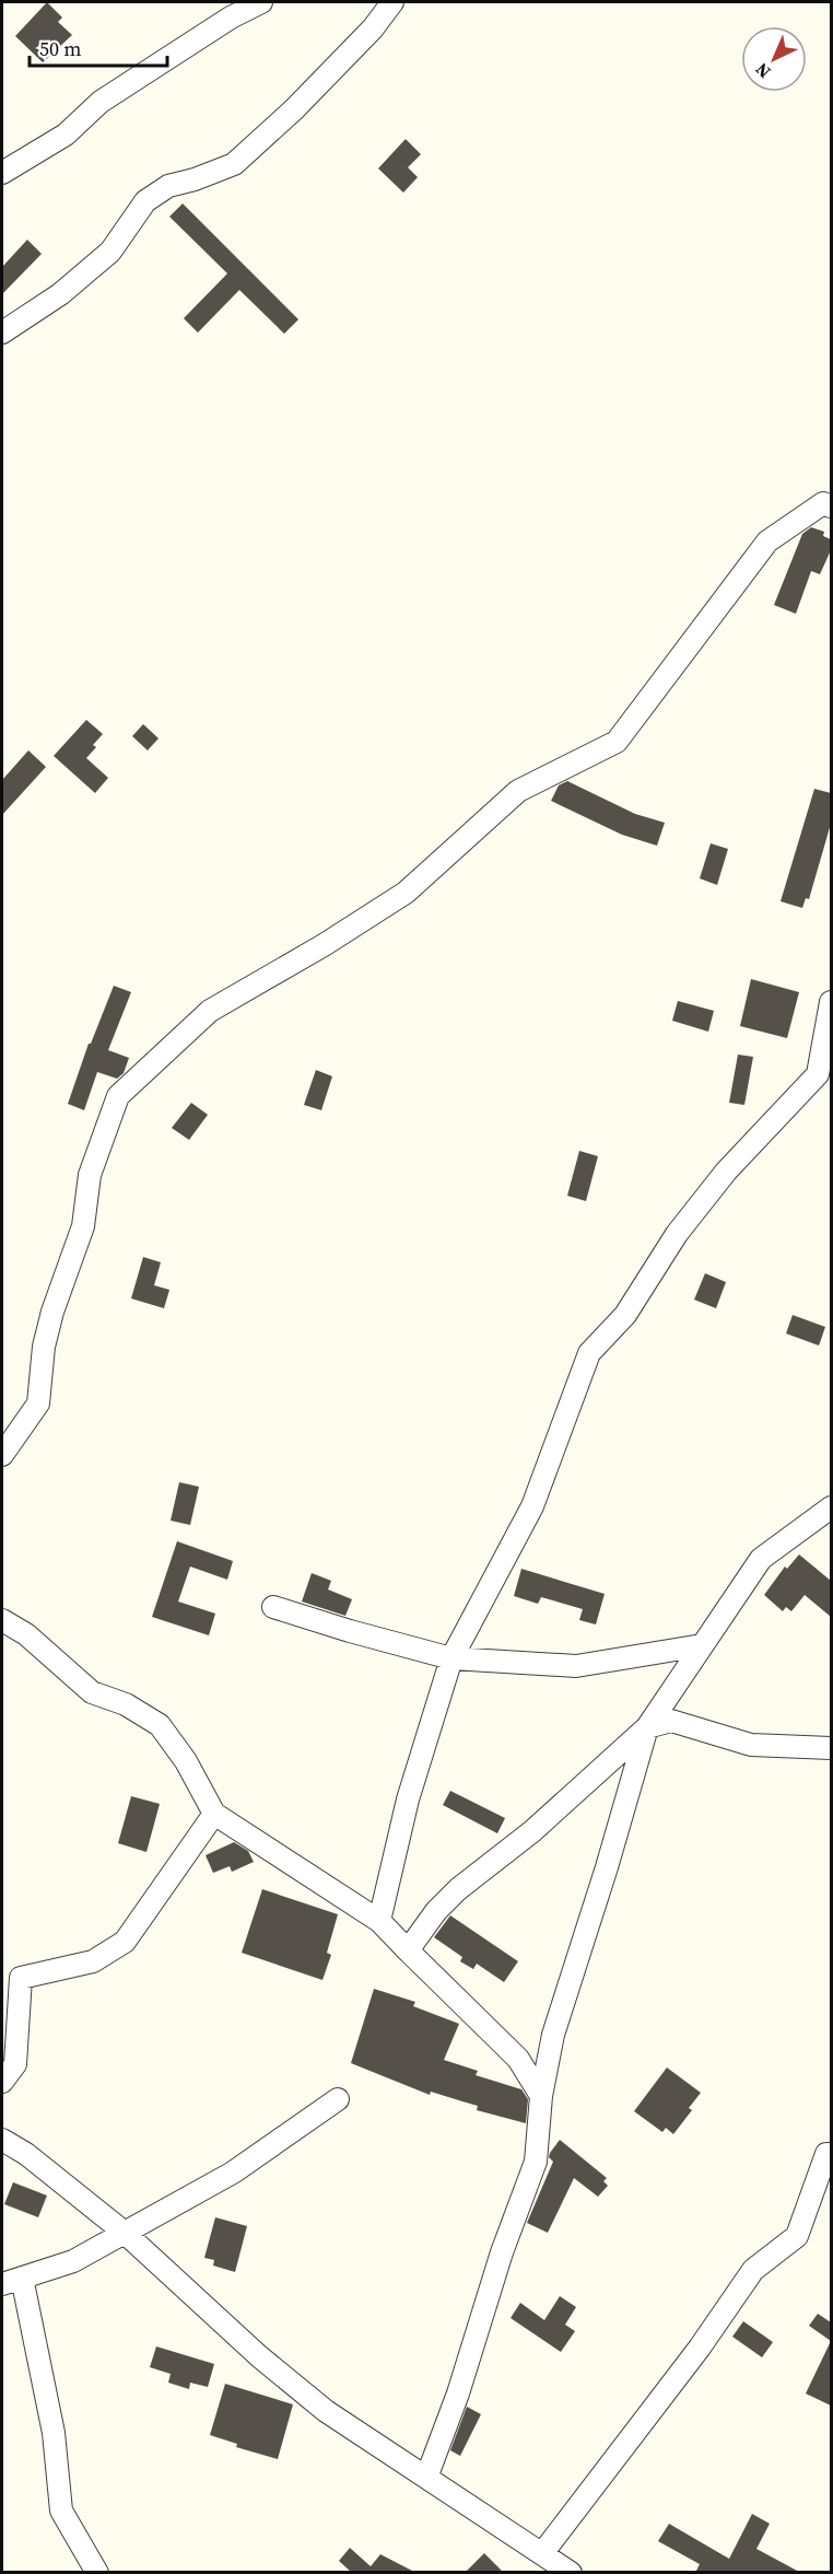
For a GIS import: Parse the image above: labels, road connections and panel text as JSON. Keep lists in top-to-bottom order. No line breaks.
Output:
{"scale_bar":"50 m","north":"bottom left"}
